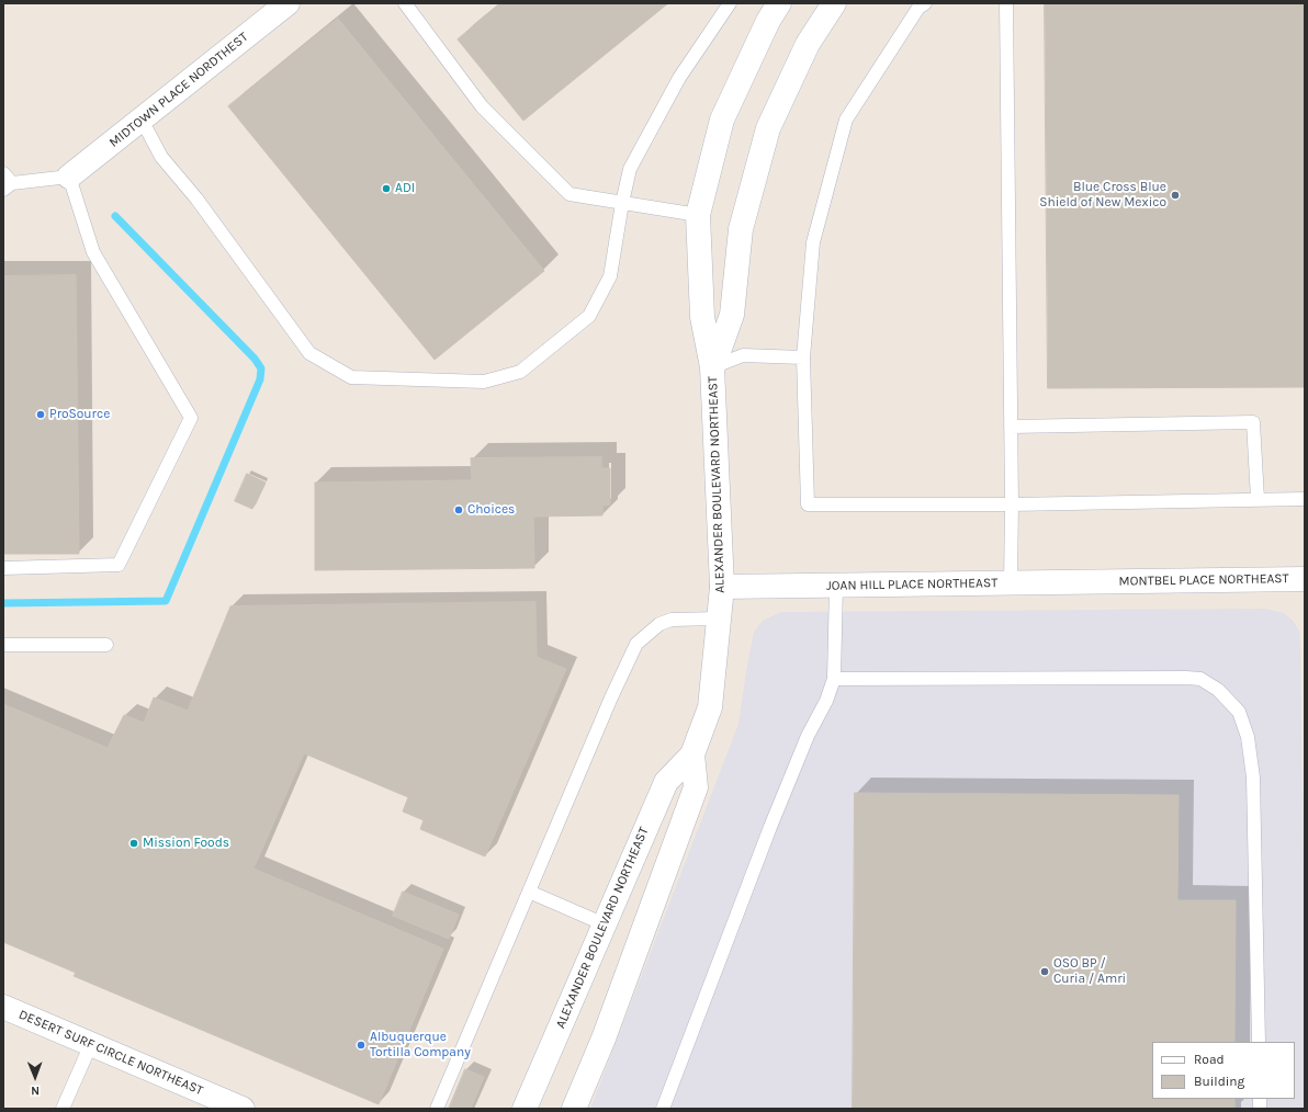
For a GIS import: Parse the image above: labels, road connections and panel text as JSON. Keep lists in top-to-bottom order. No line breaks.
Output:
{"streets":{"street":["MIDTOWN PLACE NORDTHEST","ALEXANDER BOULEVARD NORTHEAST","MONTBEL PLACE NORTHEAST","JOAN HILL PLACE NORTHEAST","DESERT SURF CIRCLE NORTHEAST"]},"crossings":[["ALEXANDER BOULEVARD NORTHEAST","JOAN HILL PLACE NORTHEAST"],["MONTBEL PLACE NORTHEAST","JOAN HILL PLACE NORTHEAST"]],"places":["ADI","Blue Cross Blue Shield of New Mexico","ProSource","Choices","Mission Foods","OSO BP / Curia / Amri","Albuquerque Tortilla Company"],"legend":["Road","Building"],"north":"bottom"}
